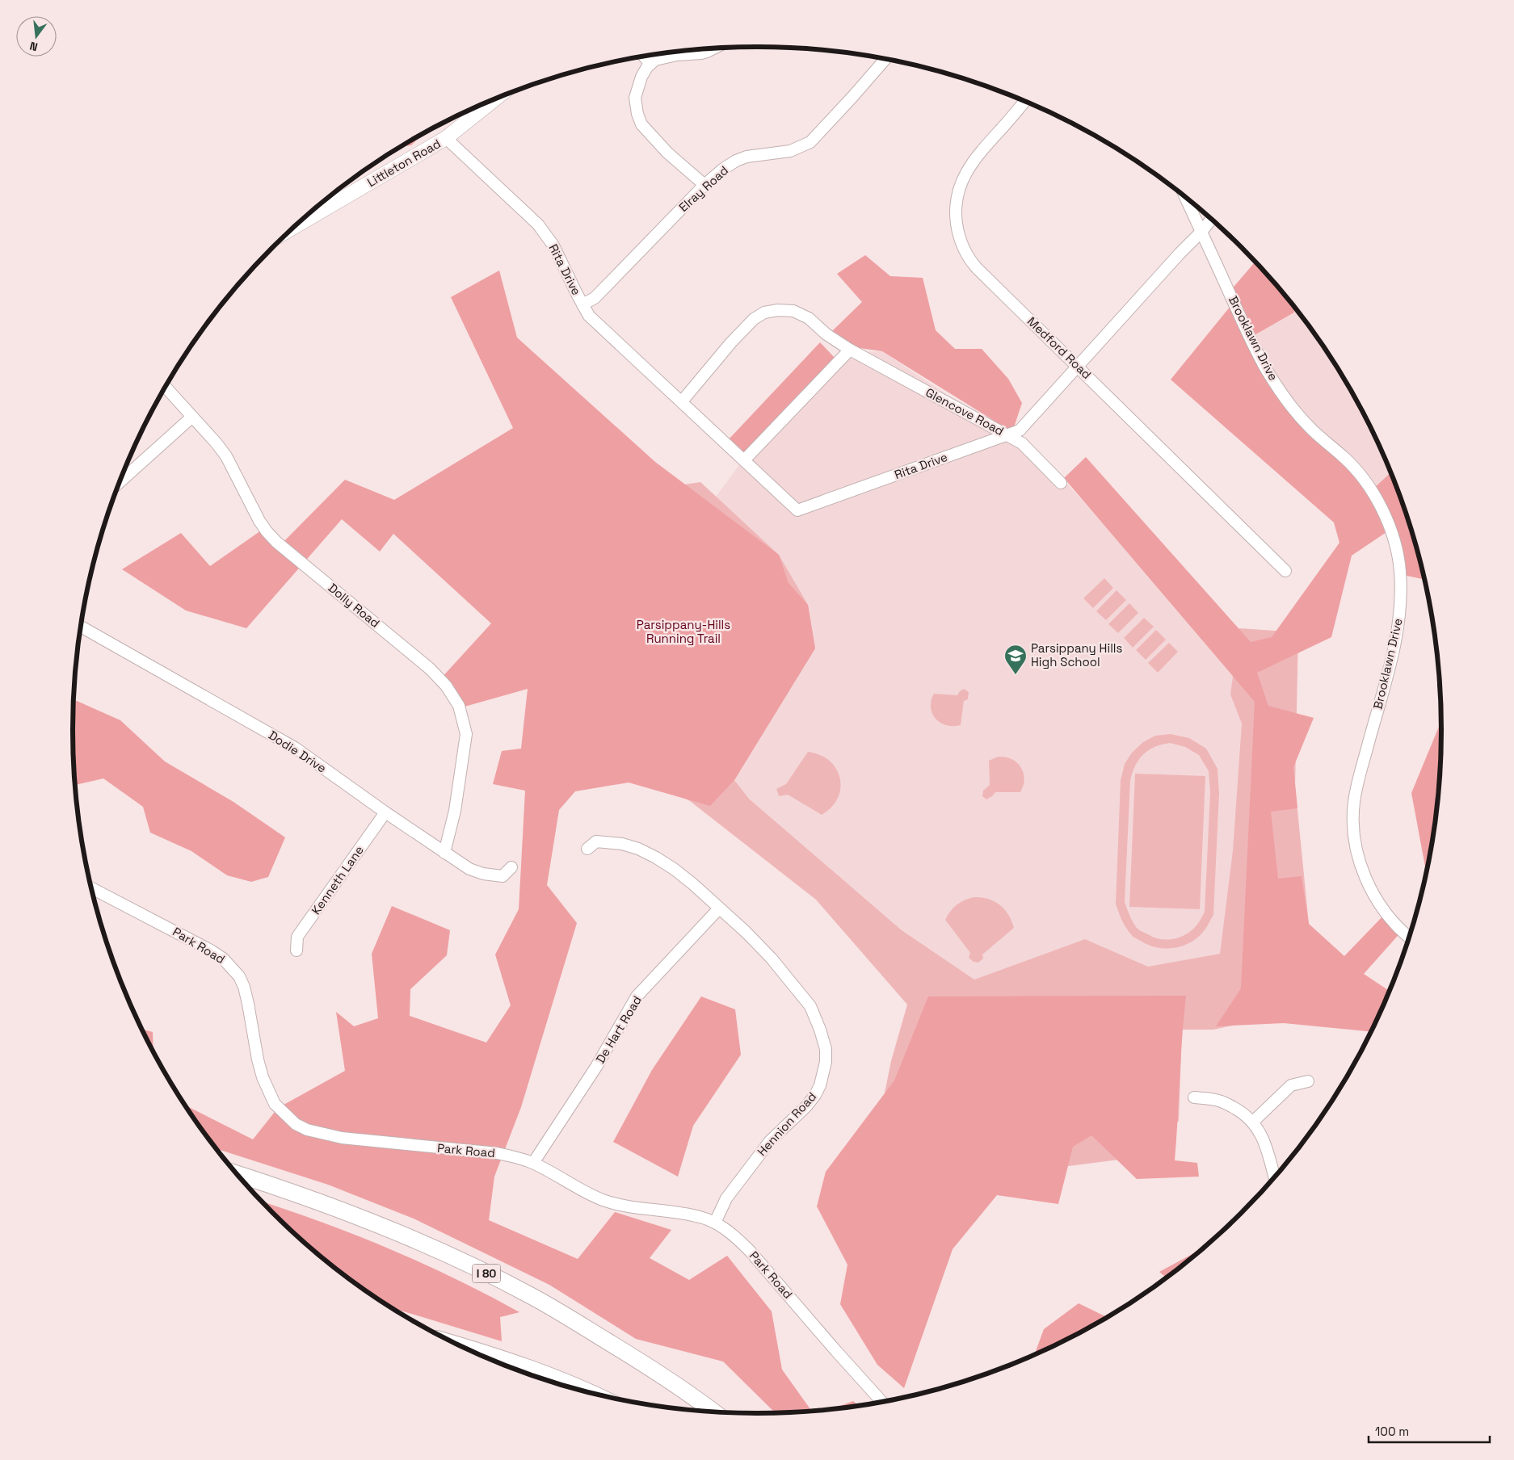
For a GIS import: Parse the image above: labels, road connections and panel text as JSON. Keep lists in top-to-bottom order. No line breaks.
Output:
{"streets":{"highway":["I 80"],"main road":["Littleton Road"],"street":["Elray Road","Rita Drive","Brooklawn Drive","Medford Road","Glencove Road","Dolly Road","Dodie Drive","Kenneth Lane","Park Road","De Hart Road","Hennion Road"]},"crossings":[["Littleton Road","Rita Drive"],["Elray Road","Rita Drive"],["Rita Drive","Glencove Road"],["Brooklawn Drive","Glencove Road"],["Medford Road","Glencove Road"],["Dolly Road","Dodie Drive"],["Dodie Drive","Kenneth Lane"],["Park Road","De Hart Road"],["Park Road","Hennion Road"],["De Hart Road","Hennion Road"]],"parks":["Parsippany-Hills Running Trail"],"places":{"school or university":["Parsippany Hills High School"]},"scale_bar":"100 m","north":"bottom"}
